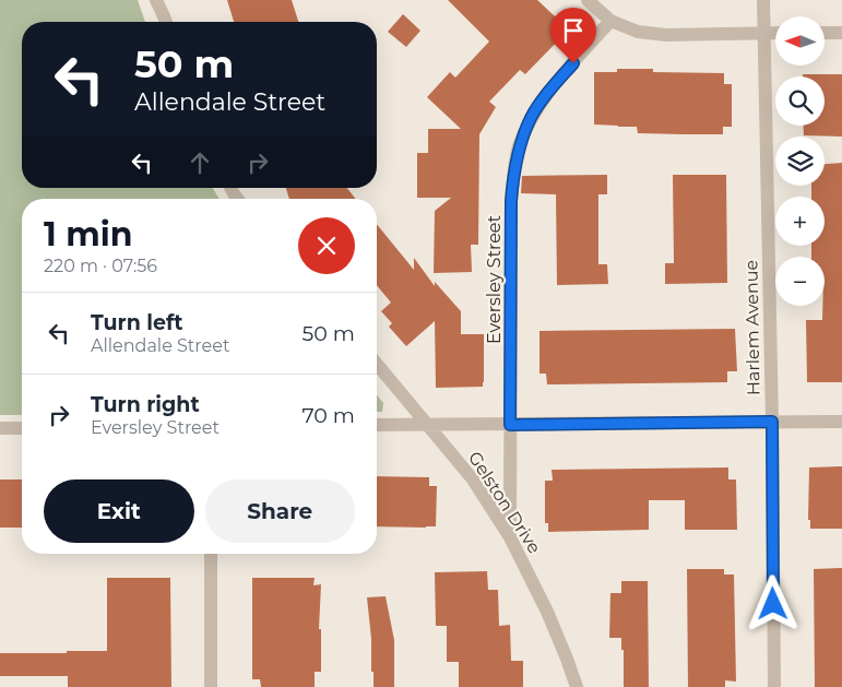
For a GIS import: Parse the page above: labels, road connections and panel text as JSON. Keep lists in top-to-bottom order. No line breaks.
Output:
{"streets":{"street":["Eversley Street","Harlem Avenue","Gelston Drive"]},"crossings":[["Eversley Street","Gelston Drive"]],"north":"left","page":{"map_buttons":["+","−"],"turn":["50 m","Allendale Street"],"heading":["1 min","220 m · 07:56"],"list":[{"name":"Turn left","note":"Allendale Street","value":"50 m"},{"name":"Turn right","note":"Eversley Street","value":"70 m"}],"buttons":["Exit","Share"]}}
